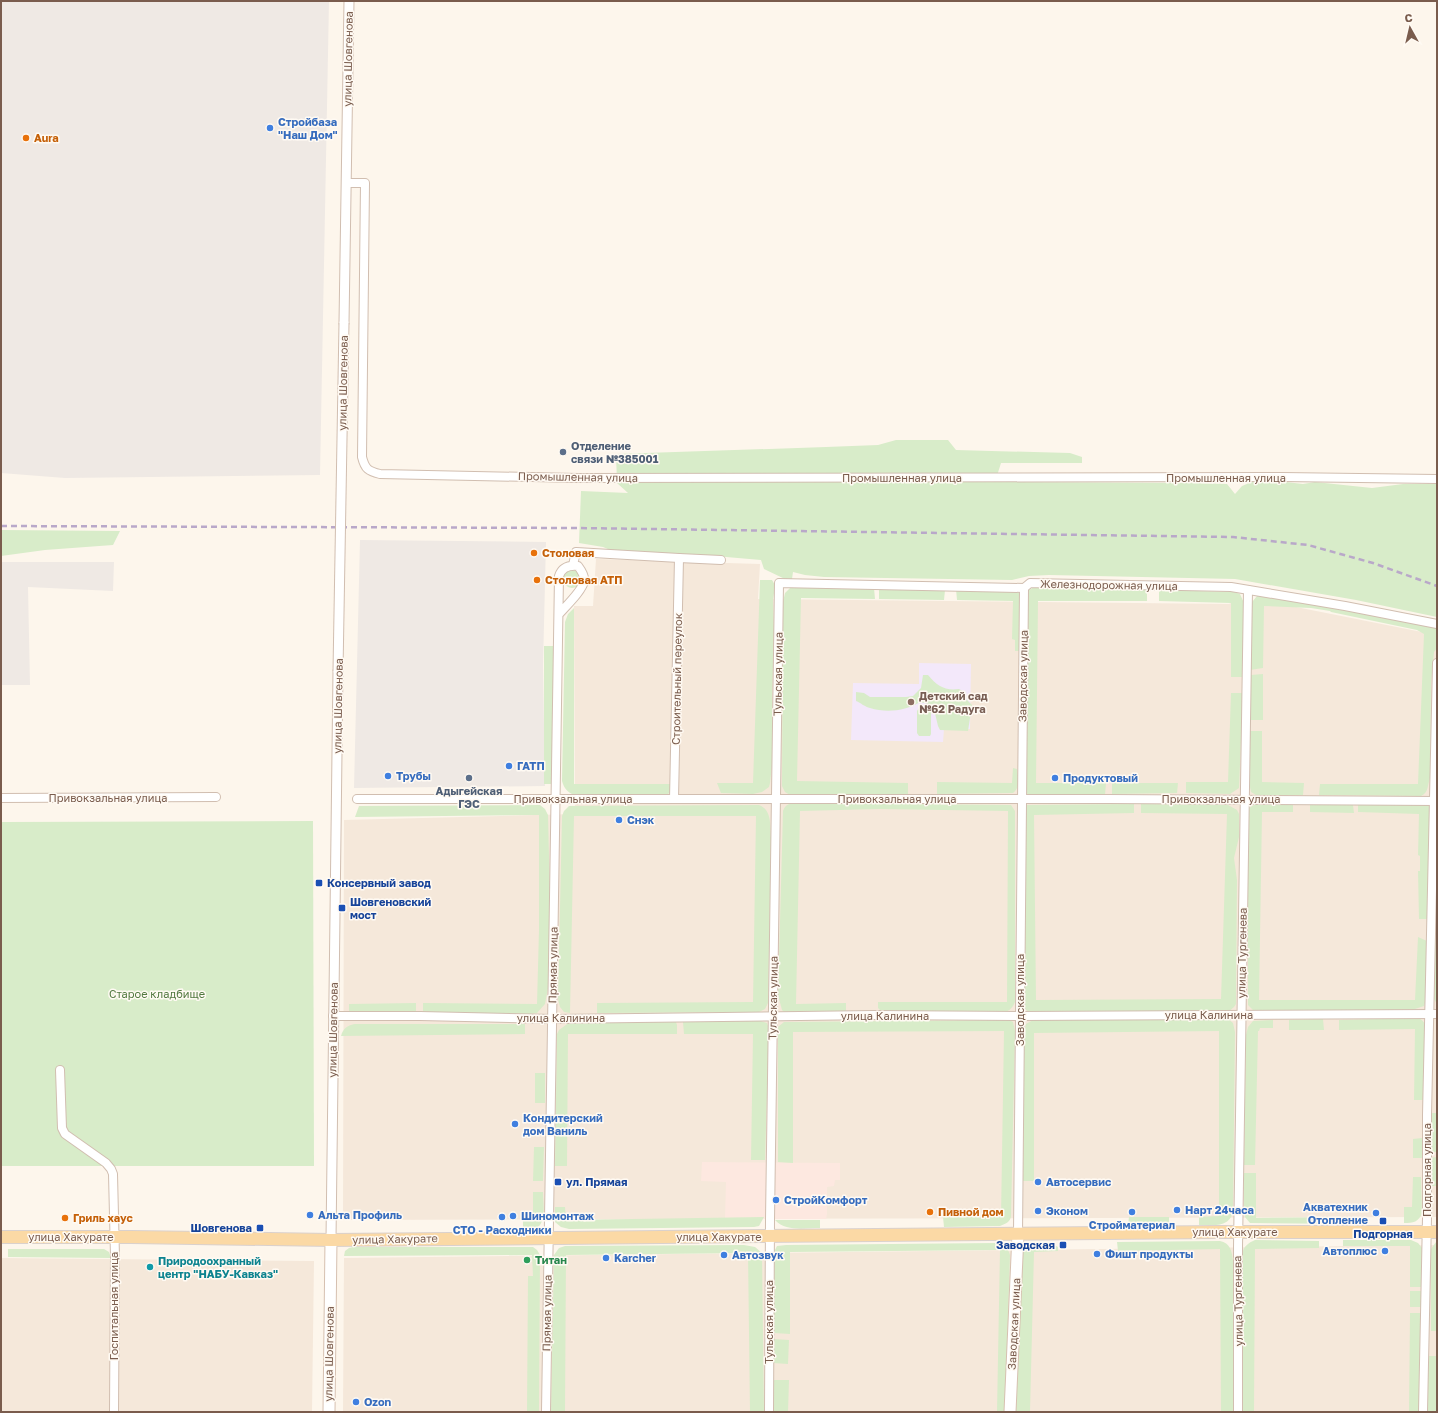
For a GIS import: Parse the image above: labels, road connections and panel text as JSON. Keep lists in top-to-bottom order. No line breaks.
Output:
{"streets":{"main road":["улица Шовгенова","Заводская улица","улица Хакурате"],"street":["Промышленная улица","Железнодорожная улица","Тульская улица","Строительный переулок","Привокзальная улица","улица Тургенева","Прямая улица","улица Калинина","Подгорная улица","Госпитальная улица"]},"crossings":[["улица Шовгенова","Промышленная улица"],["улица Шовгенова","улица Калинина"],["улица Шовгенова","улица Хакурате"],["Железнодорожная улица","Тульская улица"],["Железнодорожная улица","Заводская улица"],["Железнодорожная улица","улица Тургенева"],["Тульская улица","Привокзальная улица"],["Тульская улица","улица Калинина"],["Тульская улица","улица Хакурате"],["Заводская улица","Привокзальная улица"],["Заводская улица","улица Калинина"],["Заводская улица","улица Хакурате"],["Строительный переулок","Привокзальная улица"],["Привокзальная улица","улица Тургенева"],["Привокзальная улица","Прямая улица"],["Привокзальная улица","Подгорная улица"],["улица Тургенева","улица Калинина"],["улица Тургенева","улица Хакурате"],["Прямая улица","улица Калинина"],["Прямая улица","улица Хакурате"],["улица Калинина","Подгорная улица"],["Подгорная улица","улица Хакурате"],["улица Хакурате","Госпитальная улица"]],"parks":["Старое кладбище"],"places":{"other":["Стройбаза \"Наш Дом\"","Aura","Отделение связи №385001","Столовая","Столовая АТП","Детский сад №62 Радуга","ГАТП","Трубы","Адыгейская ГЭС","Продуктовый","Снэк","Кондитерский дом Ваниль","Автосервис","СтройКомфорт","Нарт 24часа","Эконом","Пивной дом","Стройматериал","Акватехник Отопление","Альта Профиль","Шиномонтаж","СТО - Расходники","Гриль хаус","Автоплюс","Фишт продукты","Автозвук","Karcher","Титан","Природоохранный центр \"НАБУ-Кавказ\"","Ozon"],"transit":["Консервный завод","Шовгеновский мост","ул. Прямая","Подгорная","Шовгенова","Заводская"]},"north":"top"}
